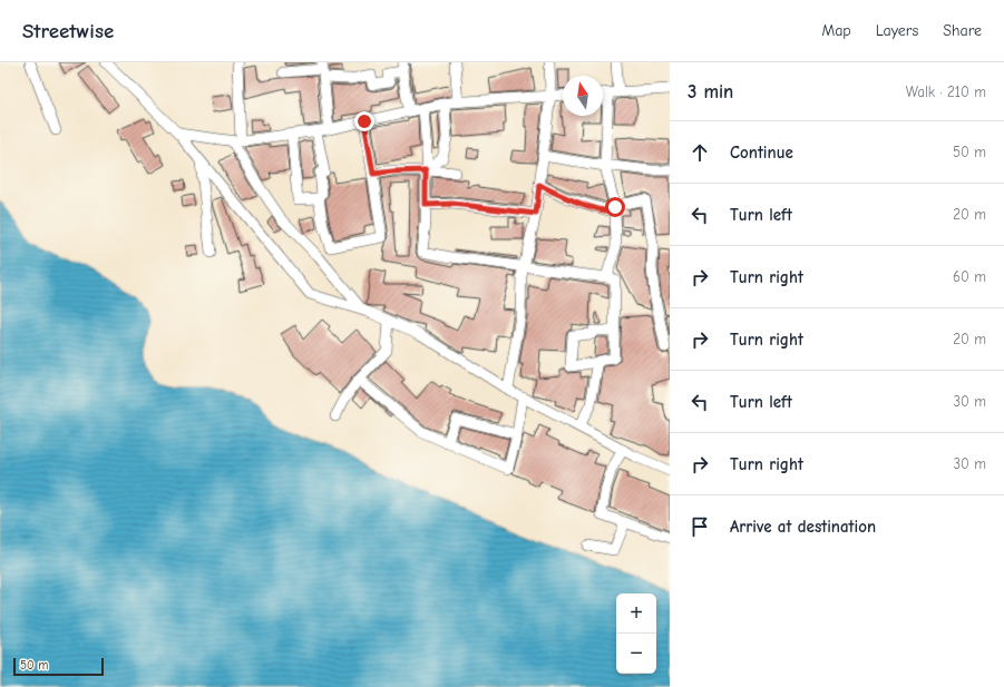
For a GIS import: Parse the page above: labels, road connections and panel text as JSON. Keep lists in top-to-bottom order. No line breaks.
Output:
{"scale_bar":"50 m","north":"top","page":{"header":"Streetwise","nav":["Map","Layers","Share"],"heading":["3 min","Walk · 210 m"],"list":[["Continue","50 m"],["Turn left","20 m"],["Turn right","60 m"],["Turn right","20 m"],["Turn left","30 m"],["Turn right","30 m"],"Arrive at destination"],"map_buttons":["+","−"],"scale":"50 m"}}
